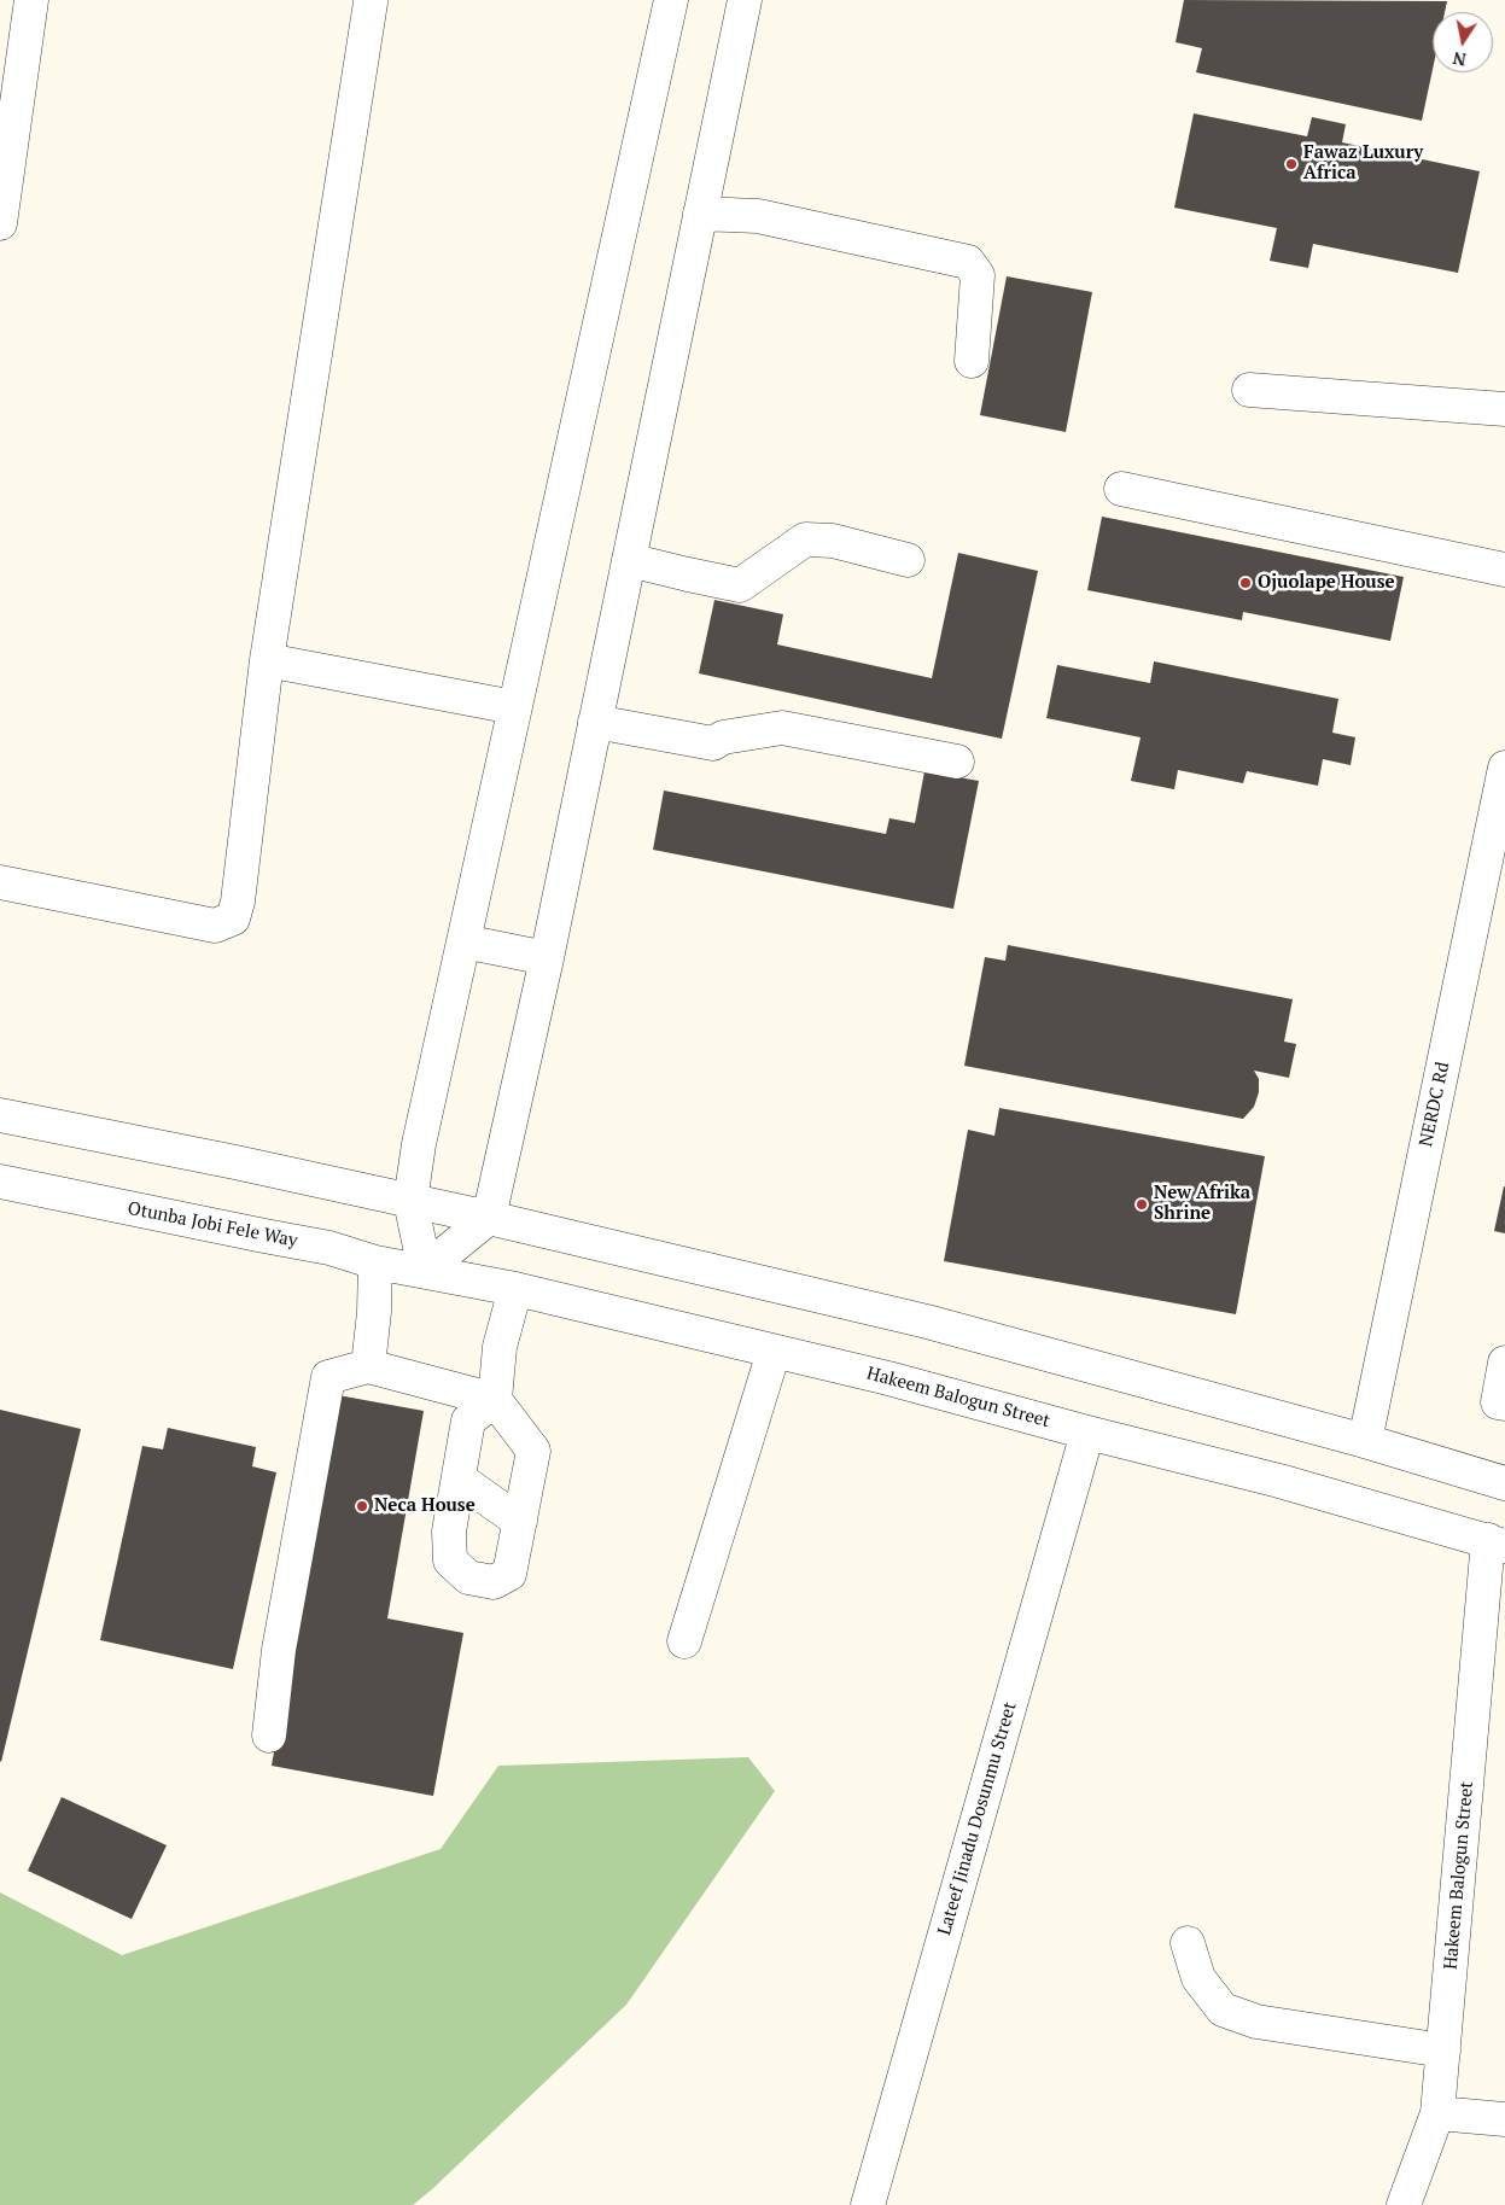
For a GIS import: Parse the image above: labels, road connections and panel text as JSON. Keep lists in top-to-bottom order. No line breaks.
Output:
{"streets":{"street":["NERDC Rd","Otunba Jobi Fele Way","Hakeem Balogun Street","Lateef Jinadu Dosunmu Street"]},"crossings":[["Otunba Jobi Fele Way","Hakeem Balogun Street"],["Hakeem Balogun Street","Lateef Jinadu Dosunmu Street"]],"places":["Fawaz Luxury Africa","Ojuolape House","New Afrika Shrine","Neca House"],"north":"bottom"}
